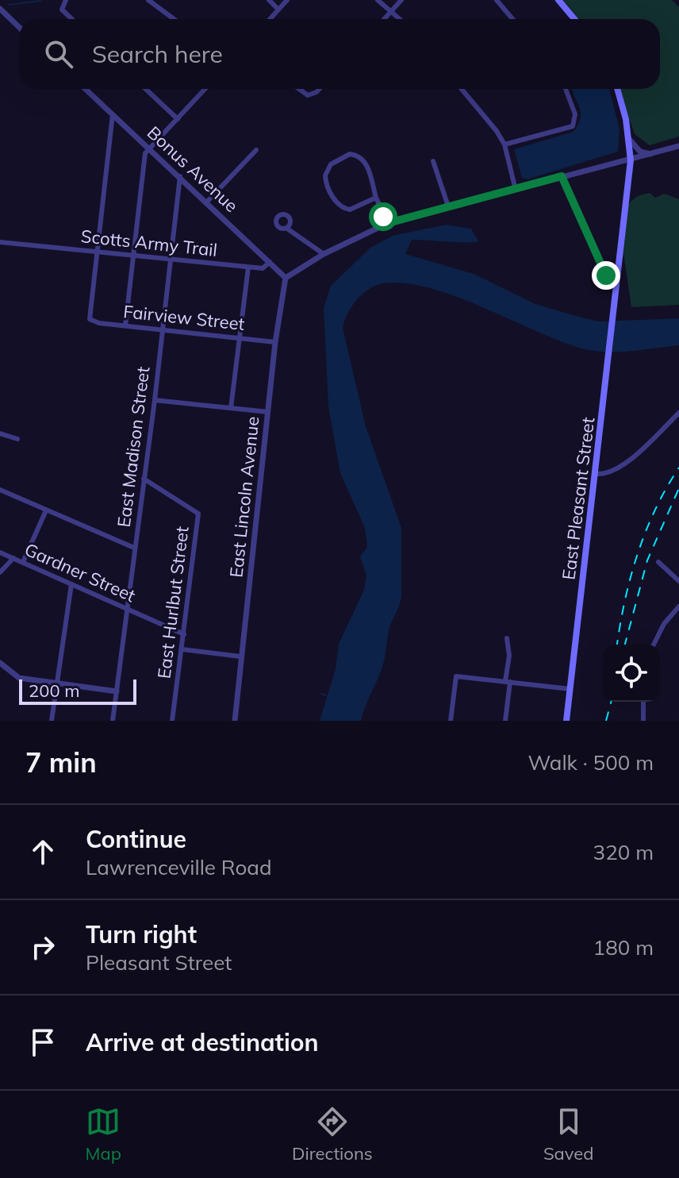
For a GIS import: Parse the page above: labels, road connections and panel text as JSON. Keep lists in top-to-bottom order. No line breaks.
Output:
{"streets":{"main road":["East Pleasant Street"],"street":["Bonus Avenue","Scotts Army Trail","Fairview Street","East Madison Street","East Lincoln Avenue","Gardner Street","East Hurlbut Street"]},"crossings":[["Bonus Avenue","Scotts Army Trail"],["Bonus Avenue","East Madison Street"],["Bonus Avenue","East Lincoln Avenue"],["Scotts Army Trail","Fairview Street"],["Scotts Army Trail","East Madison Street"],["Fairview Street","East Madison Street"],["Fairview Street","East Lincoln Avenue"],["East Madison Street","Gardner Street"],["East Madison Street","East Hurlbut Street"],["Gardner Street","East Hurlbut Street"]],"scale_bar":"200 m","page":{"search":"Search here","scale":"200 m","heading":["7 min","Walk · 500 m"],"list":[["Continue","Lawrenceville Road","320 m"],["Turn right","Pleasant Street","180 m"],"Arrive at destination"],"nav":["Map","Directions","Saved"]}}
